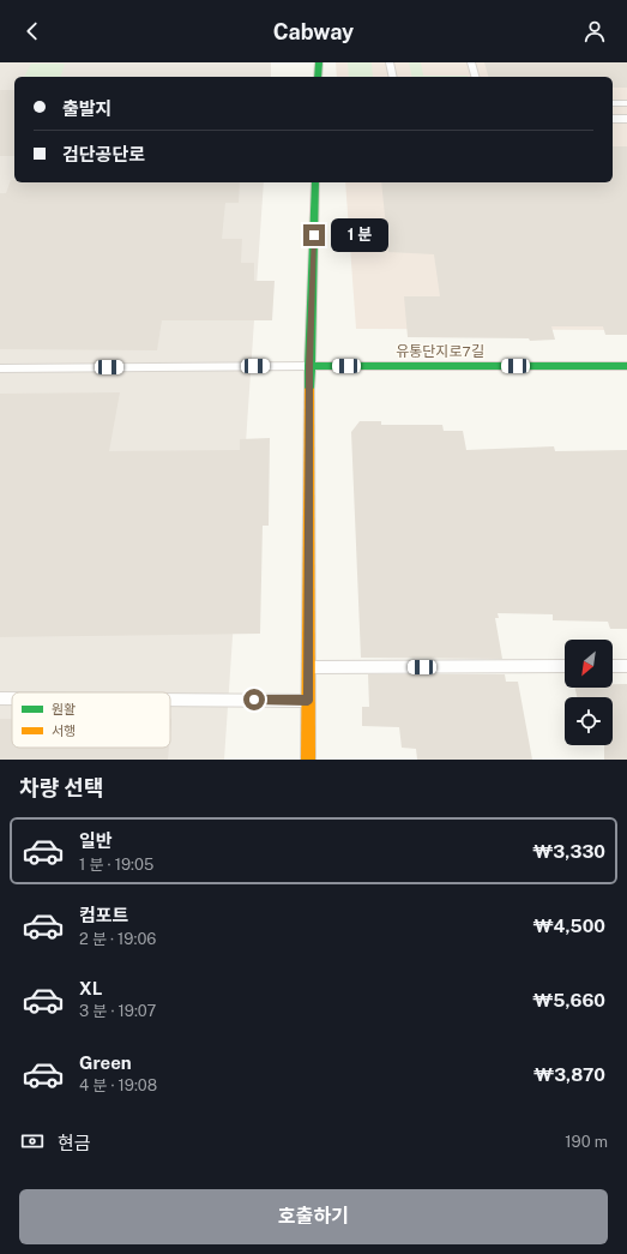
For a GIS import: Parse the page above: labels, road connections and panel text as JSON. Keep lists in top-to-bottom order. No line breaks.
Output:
{"streets":{"main road":["유통단지로7길"]},"legend":["원활","서행"],"north":"bottom left","page":{"header":"Cabway","banner":["출발지","검단공단로"],"bubble":"1 분","heading":"차량 선택","list":[{"name":"일반","note":"1 분 · 19:05","value":"₩3,330"},{"name":"컴포트","note":"2 분 · 19:06","value":"₩4,500"},{"name":"XL","note":"3 분 · 19:07","value":"₩5,660"},{"name":"Green","note":"4 분 · 19:08","value":"₩3,870"}],"pay":["현금","190 m"],"buttons":"호출하기"}}
